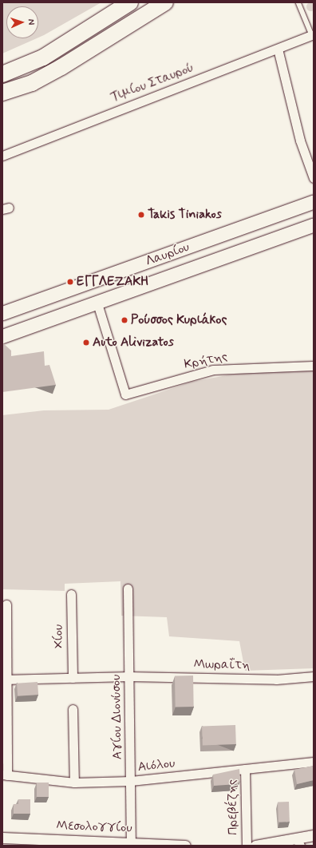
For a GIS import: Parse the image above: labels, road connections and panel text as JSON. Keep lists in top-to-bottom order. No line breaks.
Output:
{"streets":{"main road":["Λαυρίου"],"street":["Τιμίου Σταυρού","Κρήτης","Χίου","Μωραΐτη","Αγίου Διονύσου","Αιόλου","Πρεβέζης","Μεσολογγίου"]},"crossings":[["Λαυρίου","Κρήτης"],["Χίου","Μωραΐτη"],["Μωραΐτη","Αγίου Διονύσου"],["Αγίου Διονύσου","Αιόλου"],["Αγίου Διονύσου","Μεσολογγίου"],["Αιόλου","Πρεβέζης"]],"places":["Takis Tiniakos","ΕΓΓΛΕΖΑΚΗ","Ρούσσος Κυριάκος","Auto Alivizatos"],"north":"right"}
